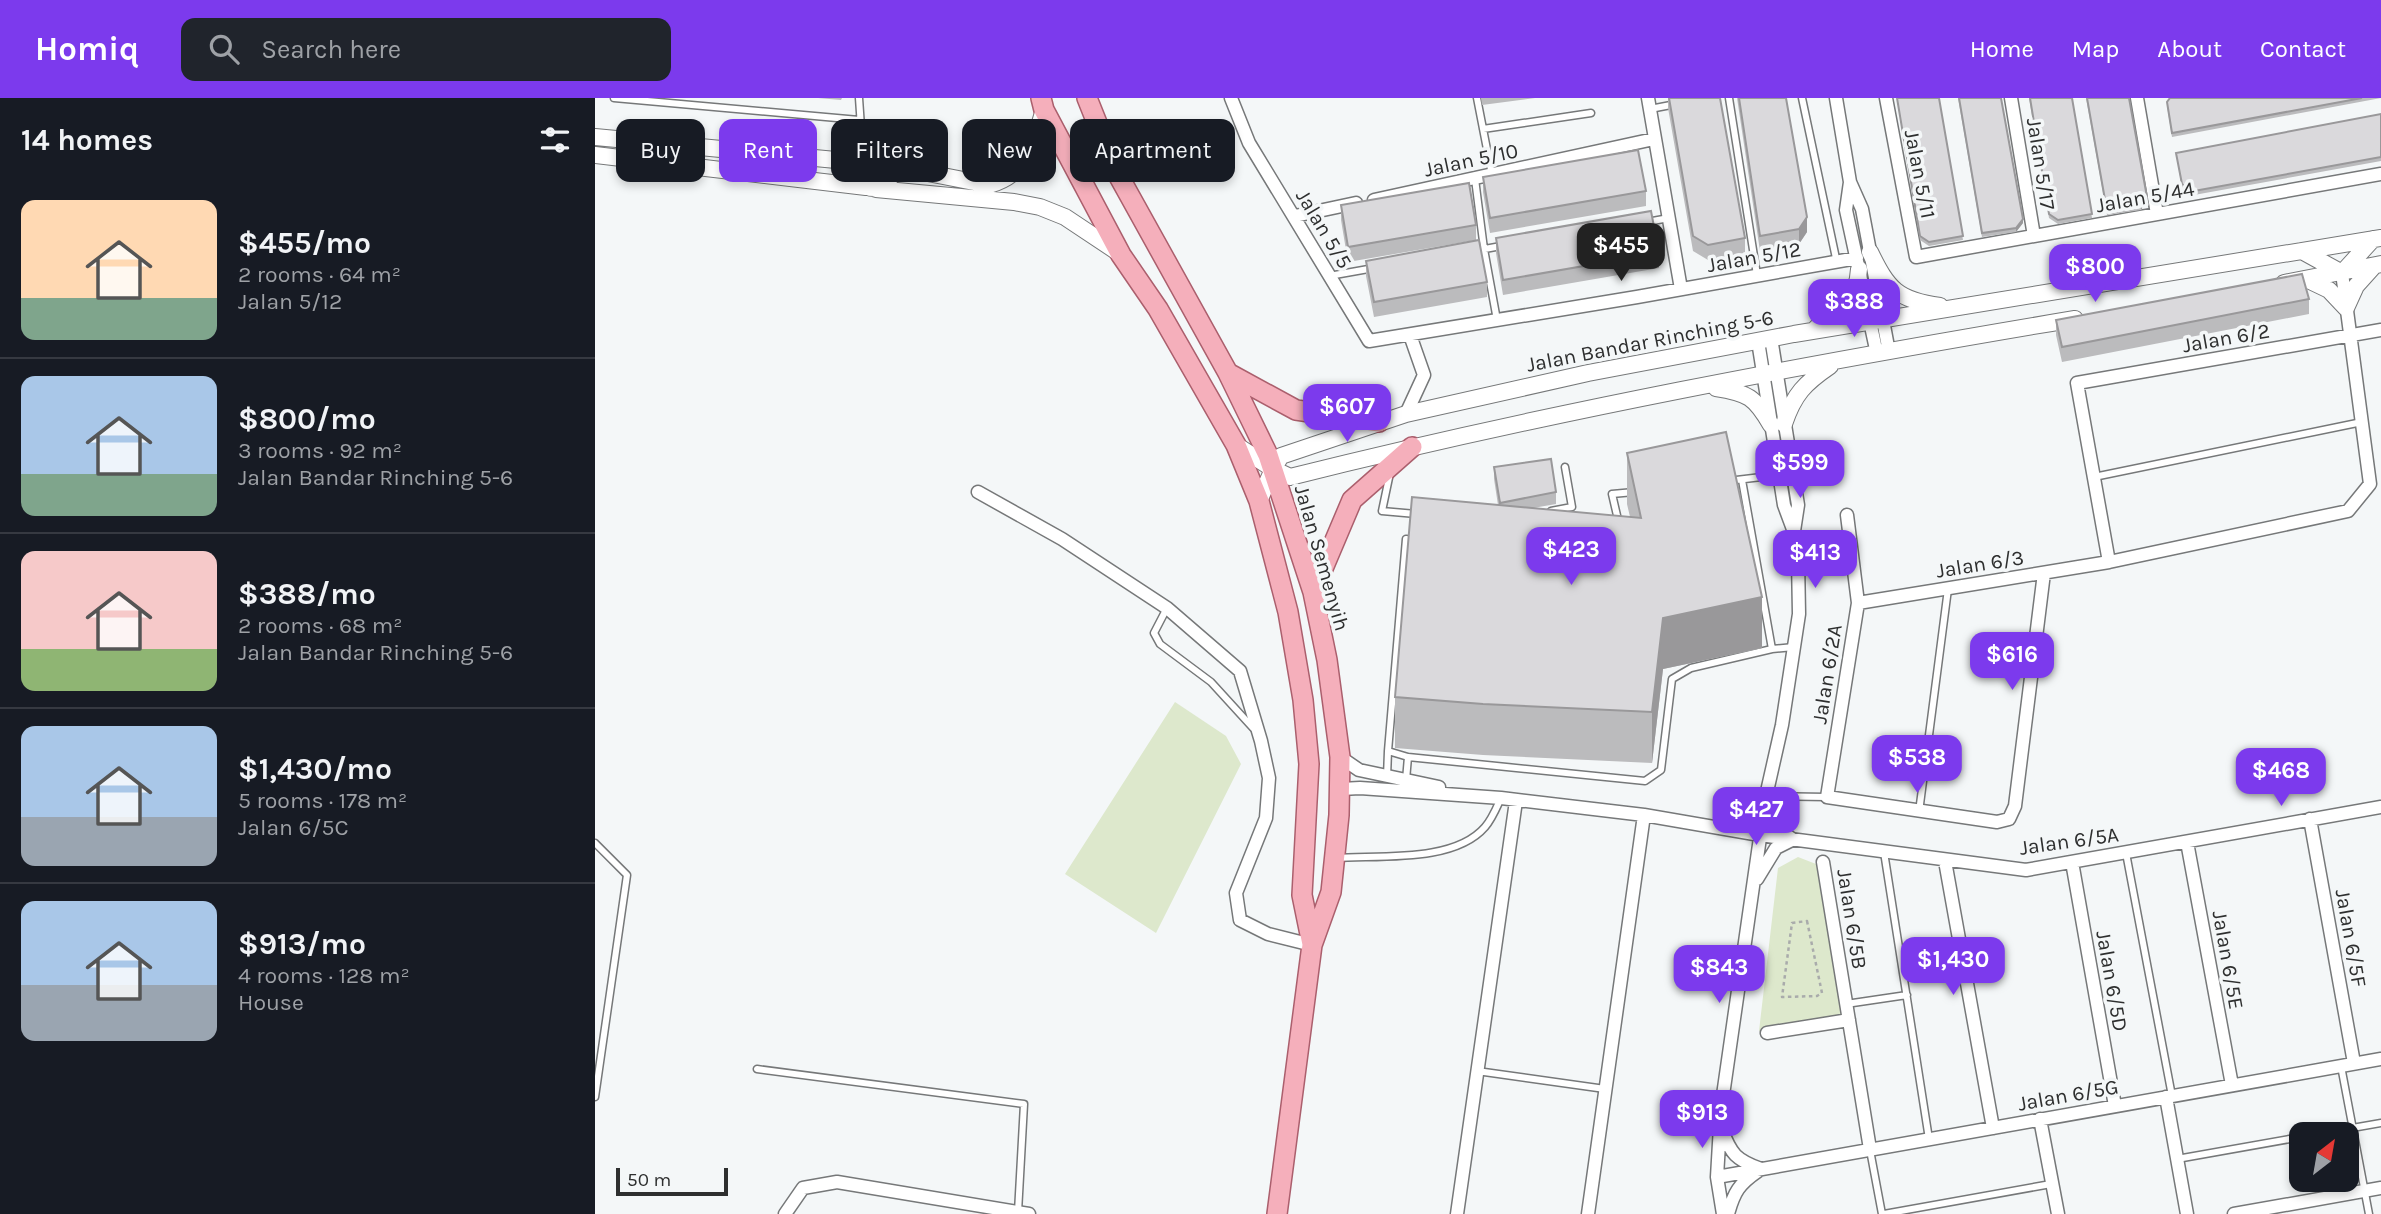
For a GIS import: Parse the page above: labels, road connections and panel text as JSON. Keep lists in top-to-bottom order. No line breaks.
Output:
{"streets":{"main road":["Jalan Semenyih"],"street":["Jalan 5/10","Jalan 5/17","Jalan 5/11","Jalan 5/44","Jalan 5/5","Jalan 5/12","Jalan 6/2","Jalan Bandar Rinching 5-6","Jalan 6/3","Jalan 6/2A","Jalan 6/5A","Jalan 6/5B","Jalan 6/5F","Jalan 6/5E","Jalan 6/5D","Jalan 6/5G"]},"crossings":[["Jalan 5/10","Jalan 5/5"],["Jalan 5/17","Jalan 5/44"],["Jalan 5/11","Jalan 5/44"],["Jalan 5/5","Jalan 5/12"],["Jalan 6/2","Jalan 6/3"],["Jalan Bandar Rinching 5-6","Jalan Semenyih"],["Jalan 6/3","Jalan 6/2A"],["Jalan 6/5A","Jalan 6/5F"],["Jalan 6/5A","Jalan 6/5E"],["Jalan 6/5A","Jalan 6/5D"],["Jalan 6/5B","Jalan 6/5G"],["Jalan 6/5F","Jalan 6/5G"],["Jalan 6/5E","Jalan 6/5G"],["Jalan 6/5D","Jalan 6/5G"]],"scale_bar":"50 m","north":"top right","page":{"header":"Homiq","search":"Search here","nav":["Home","Map","About","Contact"],"heading":"14 homes","chip":["Buy","Rent","Filters","New","Apartment"],"list":[{"name":"$455/mo","note":"2 rooms · 64 m² · Jalan 5/12"},{"name":"$800/mo","note":"3 rooms · 92 m² · Jalan Bandar Rinching 5-6"},{"name":"$388/mo","note":"2 rooms · 68 m² · Jalan Bandar Rinching 5-6"},{"name":"$1,430/mo","note":"5 rooms · 178 m² · Jalan 6/5C"},{"name":"$913/mo","note":"4 rooms · 128 m² · House"}],"price":["$455","$800","$388","$607","$599","$423","$413","$616","$538","$468","$427","$1,430","$843","$913"],"scale":"50 m"}}
